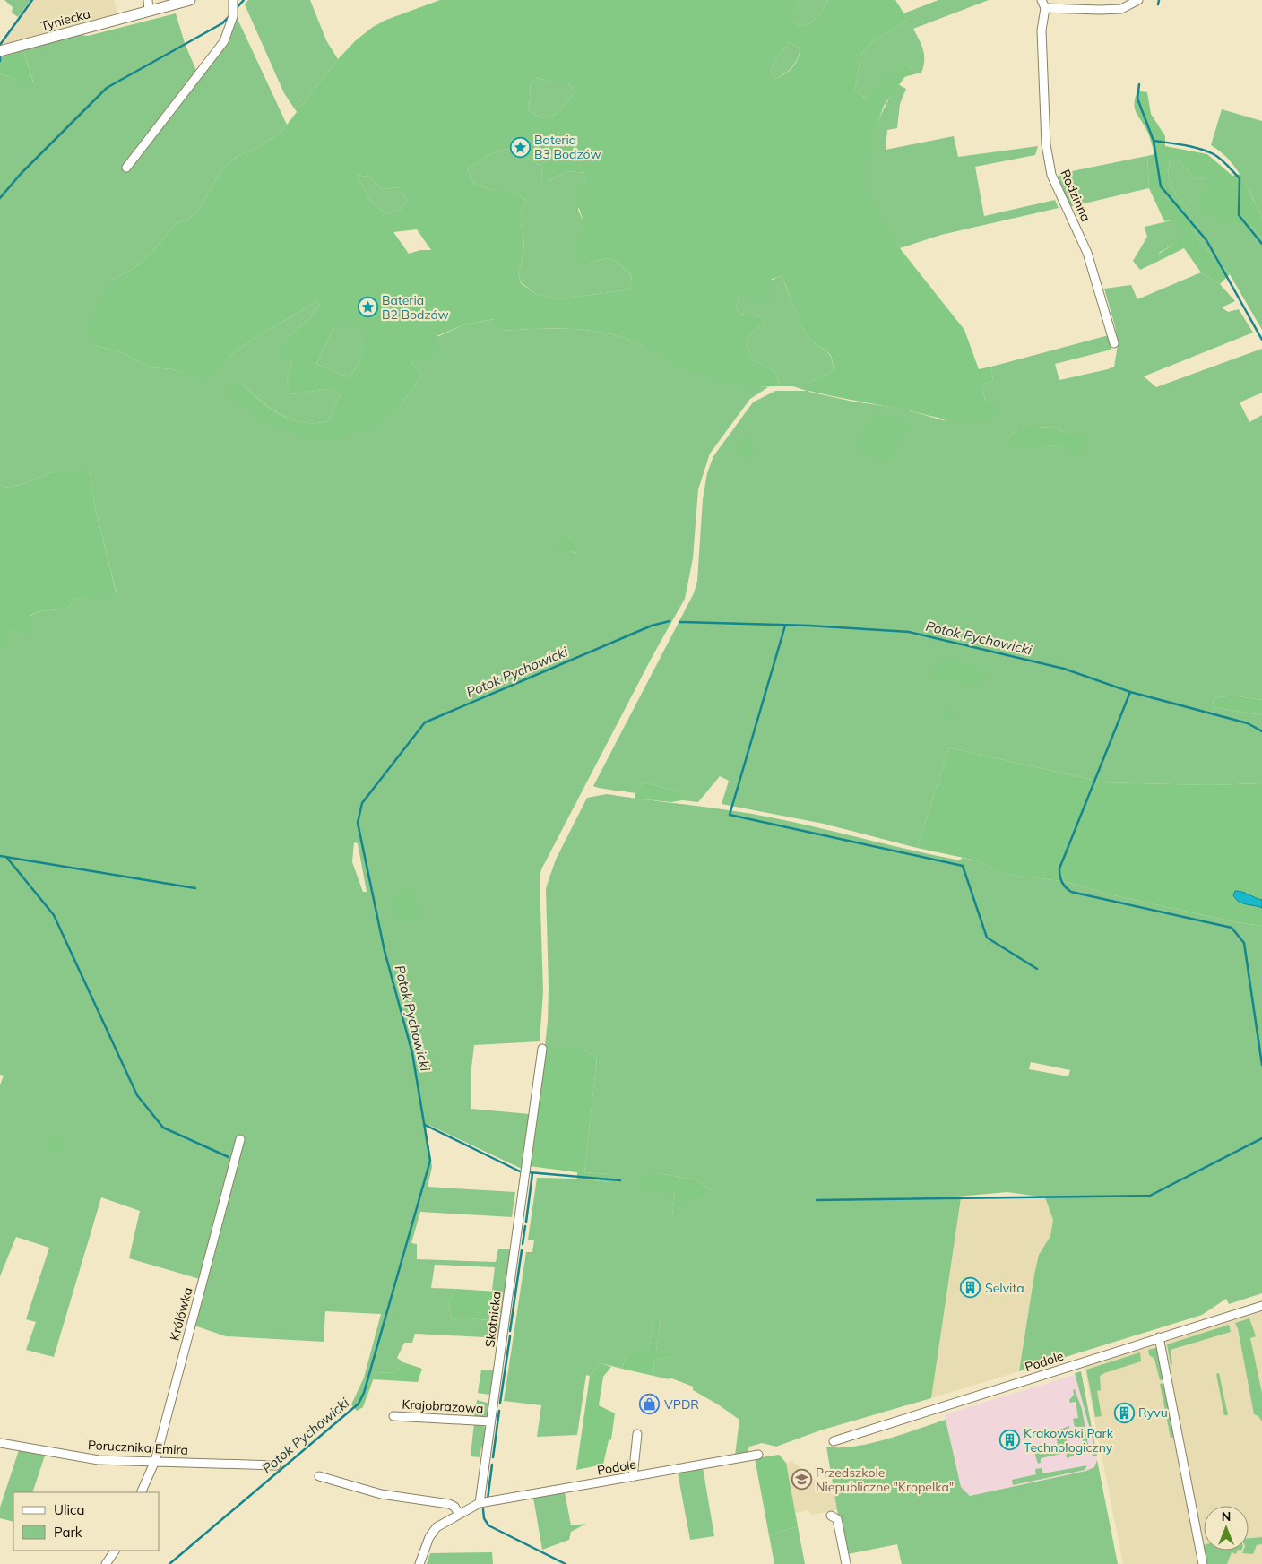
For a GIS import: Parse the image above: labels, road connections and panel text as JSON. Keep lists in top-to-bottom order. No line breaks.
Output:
{"streets":{"street":["Tyniecka","Rodzinna","Królówka","Skotnicka","Podole","Krajobrazowa","Porucznika Emira"]},"crossings":[["Królówka","Porucznika Emira"],["Skotnicka","Podole"],["Skotnicka","Krajobrazowa"]],"water":["Potok Pychowicki"],"places":{"place":["Bateria B3 Bodzów","Bateria B2 Bodzów"],"building":["Selvita","Ryvu","Krakowski Park Technologiczny"],"shop":["VPDR"],"school or university":["Przedszkole Niepubliczne \"Kropelka\""]},"legend":["Ulica","Park"],"north":"top"}
